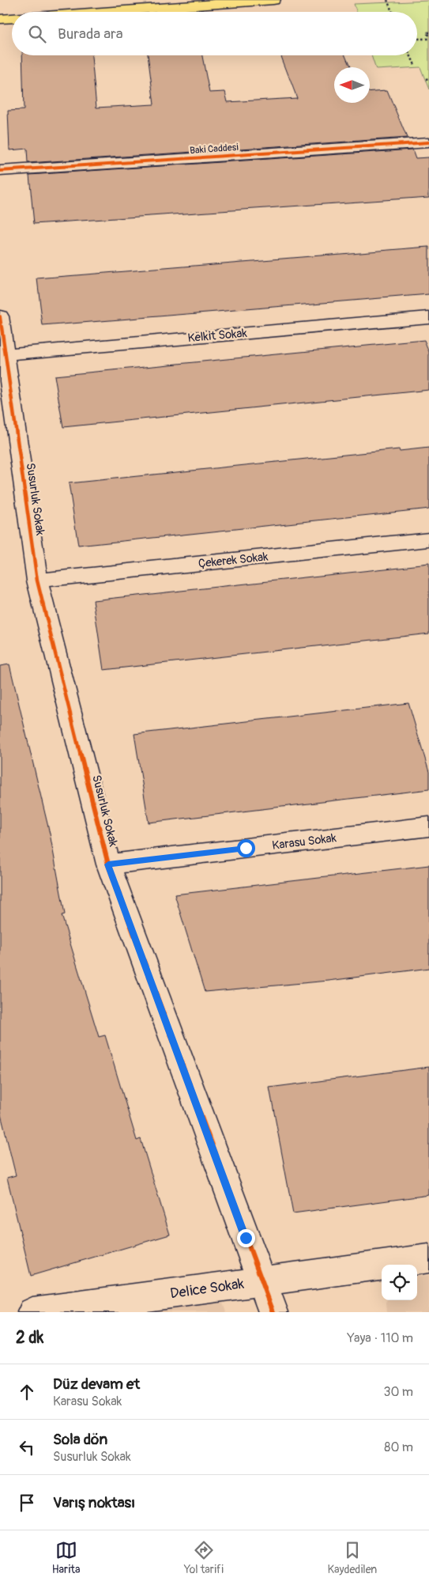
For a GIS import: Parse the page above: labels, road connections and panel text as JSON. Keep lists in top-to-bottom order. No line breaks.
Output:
{"streets":{"street":["Baki Caddesi","Kelkit Sokak","Susurluk Sokak","Çekerek Sokak","Karasu Sokak","Delice Sokak"]},"crossings":[["Kelkit Sokak","Susurluk Sokak"],["Susurluk Sokak","Çekerek Sokak"],["Susurluk Sokak","Karasu Sokak"],["Susurluk Sokak","Delice Sokak"]],"north":"left","page":{"search":"Burada ara","heading":["2 dk","Yaya · 110 m"],"list":[["Düz devam et","Karasu Sokak","30 m"],["Sola dön","Susurluk Sokak","80 m"],"Varış noktası"],"nav":["Harita","Yol tarifi","Kaydedilen"]}}
